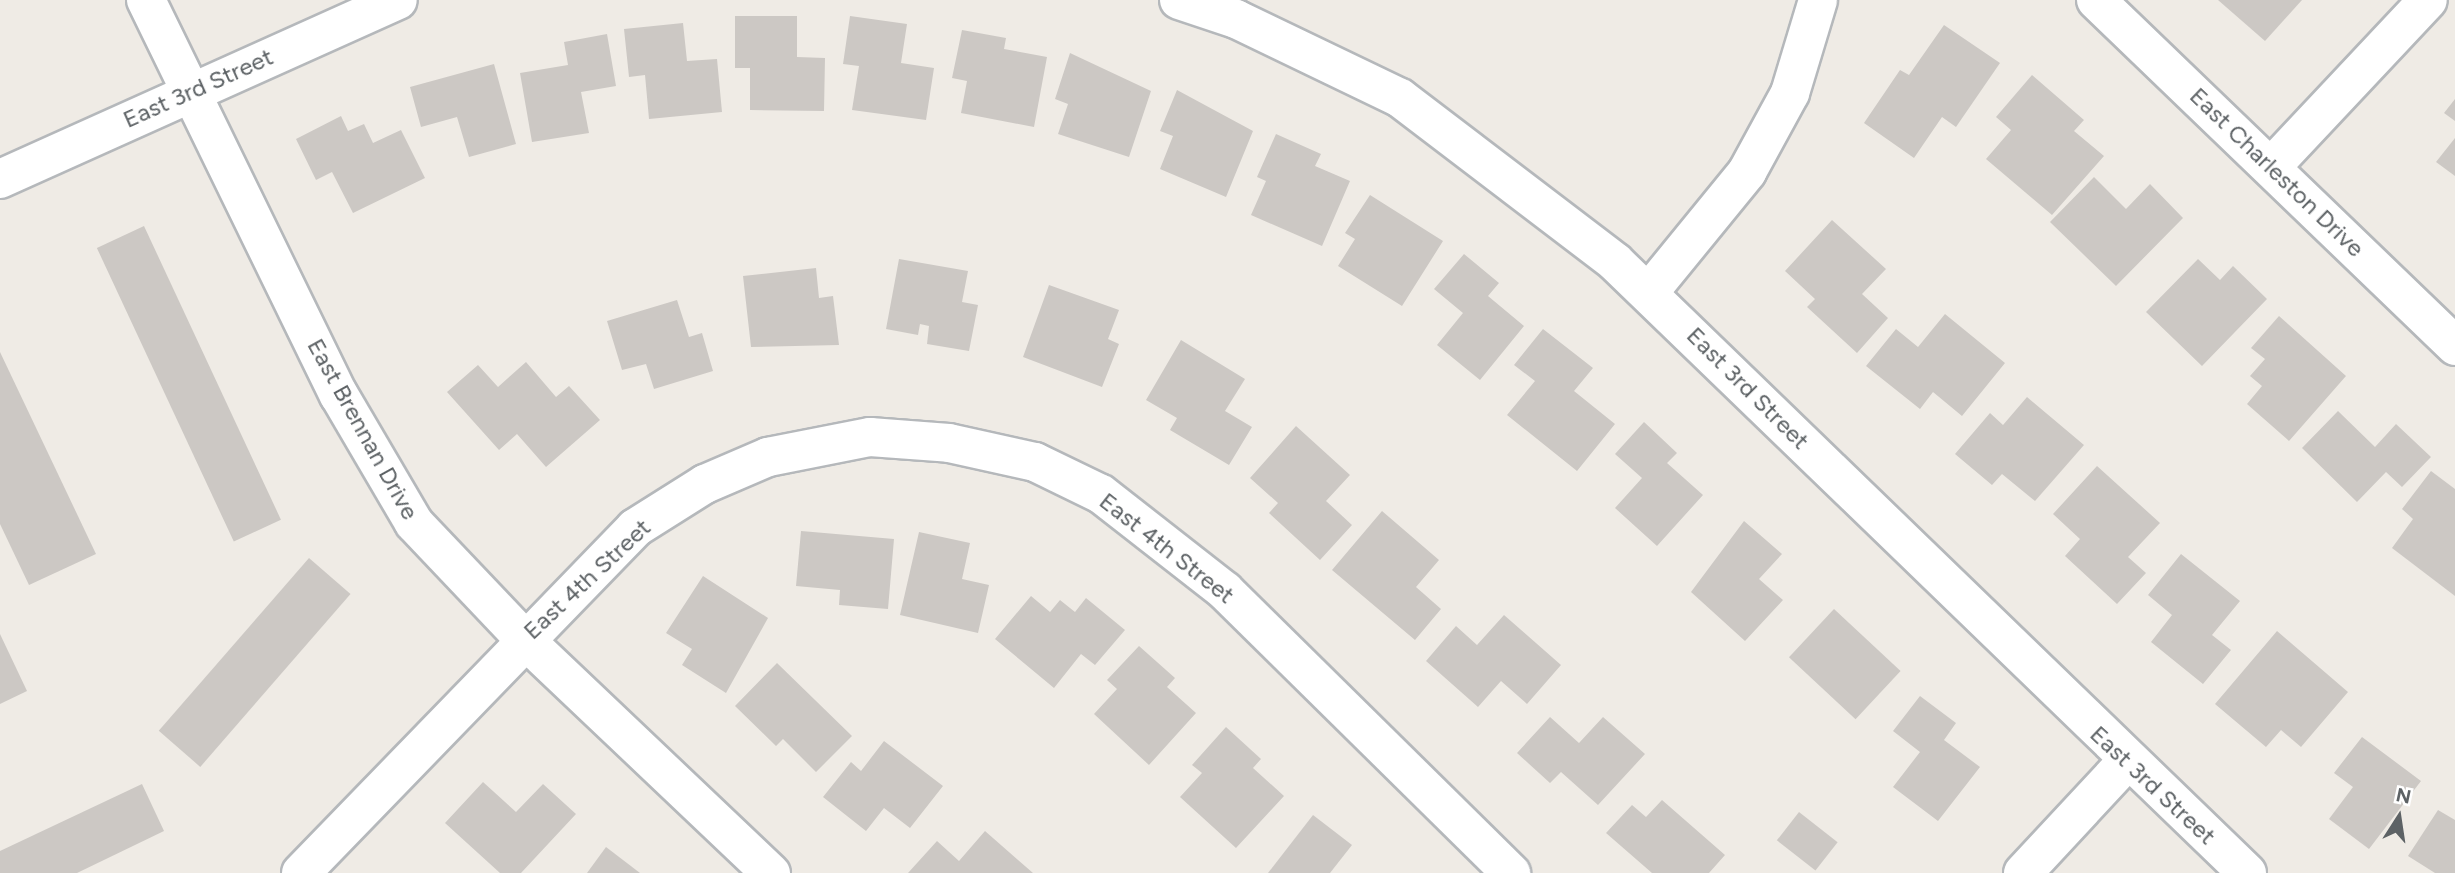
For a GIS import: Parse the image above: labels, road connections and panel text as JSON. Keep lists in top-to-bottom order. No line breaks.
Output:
{"streets":{"street":["East 3rd Street","East Charleston Drive","East Brennan Drive","East 4th Street"]},"crossings":[["East 3rd Street","East Brennan Drive"],["East Brennan Drive","East 4th Street"]],"north":"top"}
